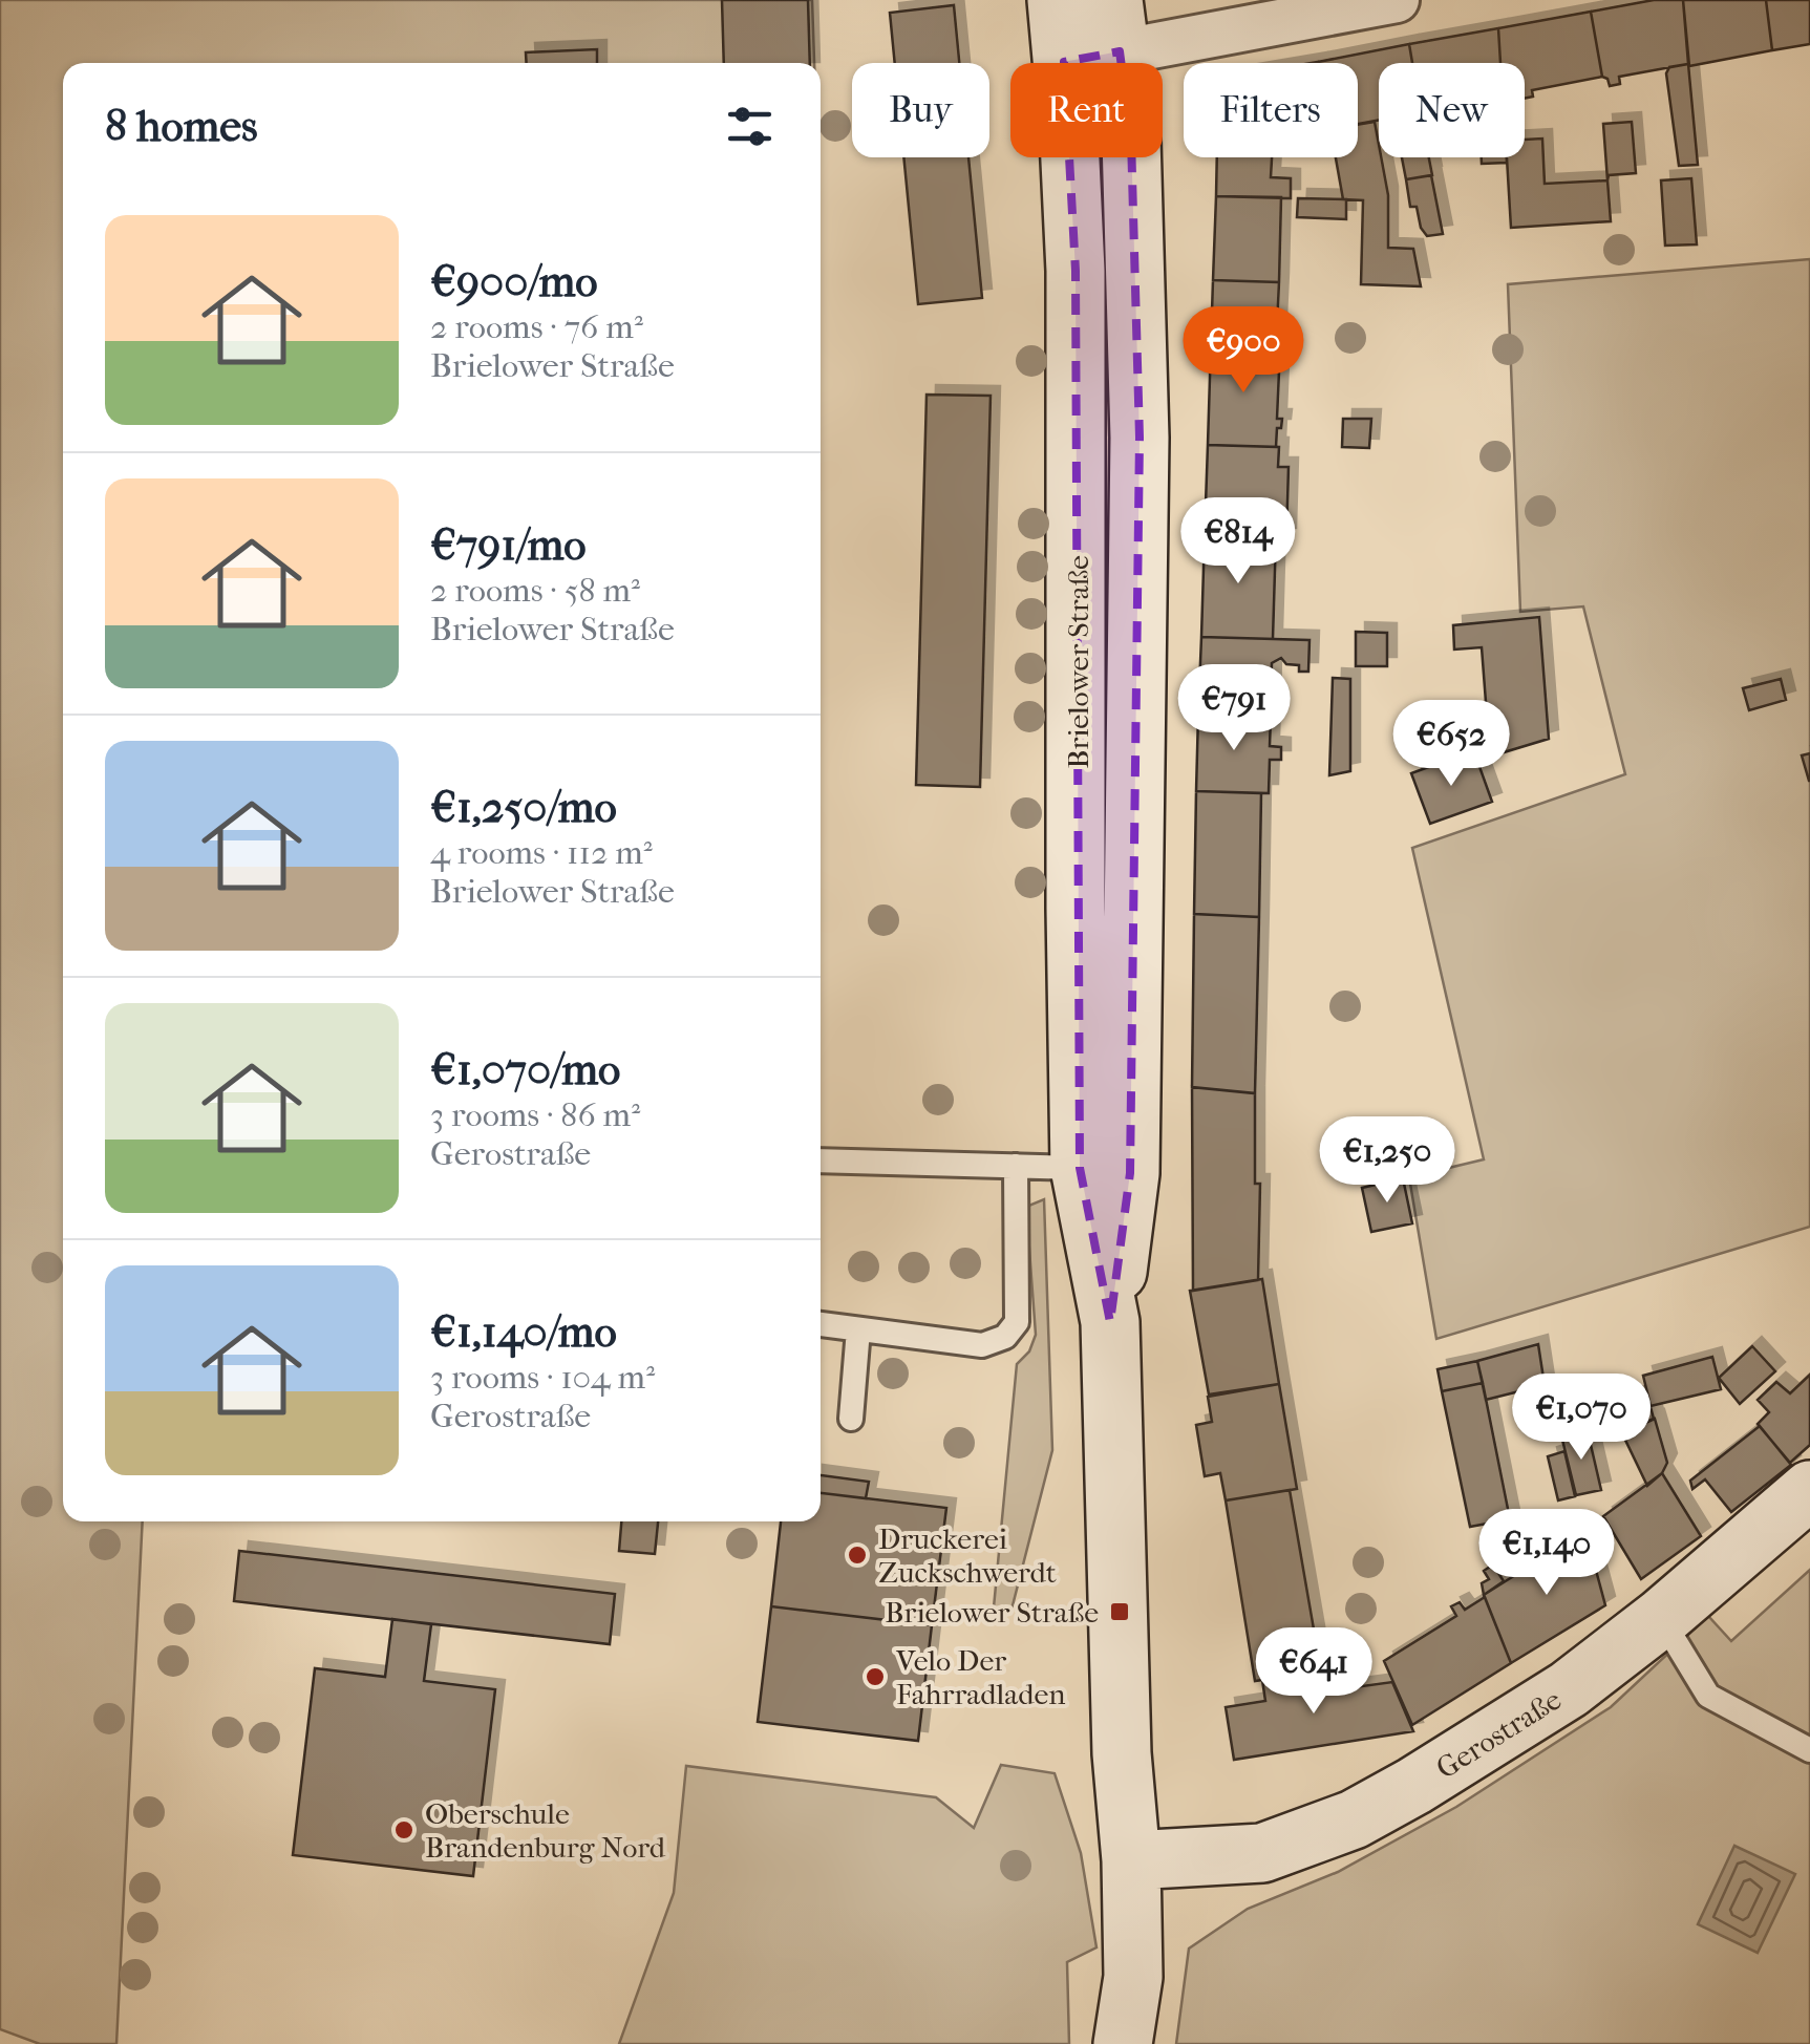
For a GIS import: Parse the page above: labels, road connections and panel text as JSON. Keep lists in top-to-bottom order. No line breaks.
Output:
{"streets":{"main road":["Brielower Straße","Gerostraße"]},"crossings":[["Brielower Straße","Gerostraße"]],"places":{"other":["Druckerei Zuckschwerdt","Velo Der Fahrradladen","Oberschule Brandenburg Nord"],"transit":["Brielower Straße"]},"page":{"chip":["Buy","Rent","Filters","New"],"heading":"8 homes","list":[{"name":"€900/mo","note":"2 rooms · 76 m² · Brielower Straße"},{"name":"€791/mo","note":"2 rooms · 58 m² · Brielower Straße"},{"name":"€1,250/mo","note":"4 rooms · 112 m² · Brielower Straße"},{"name":"€1,070/mo","note":"3 rooms · 86 m² · Gerostraße"},{"name":"€1,140/mo","note":"3 rooms · 104 m² · Gerostraße"}],"price":["€900","€814","€791","€652","€1,250","€1,070","€1,140","€641"]}}
